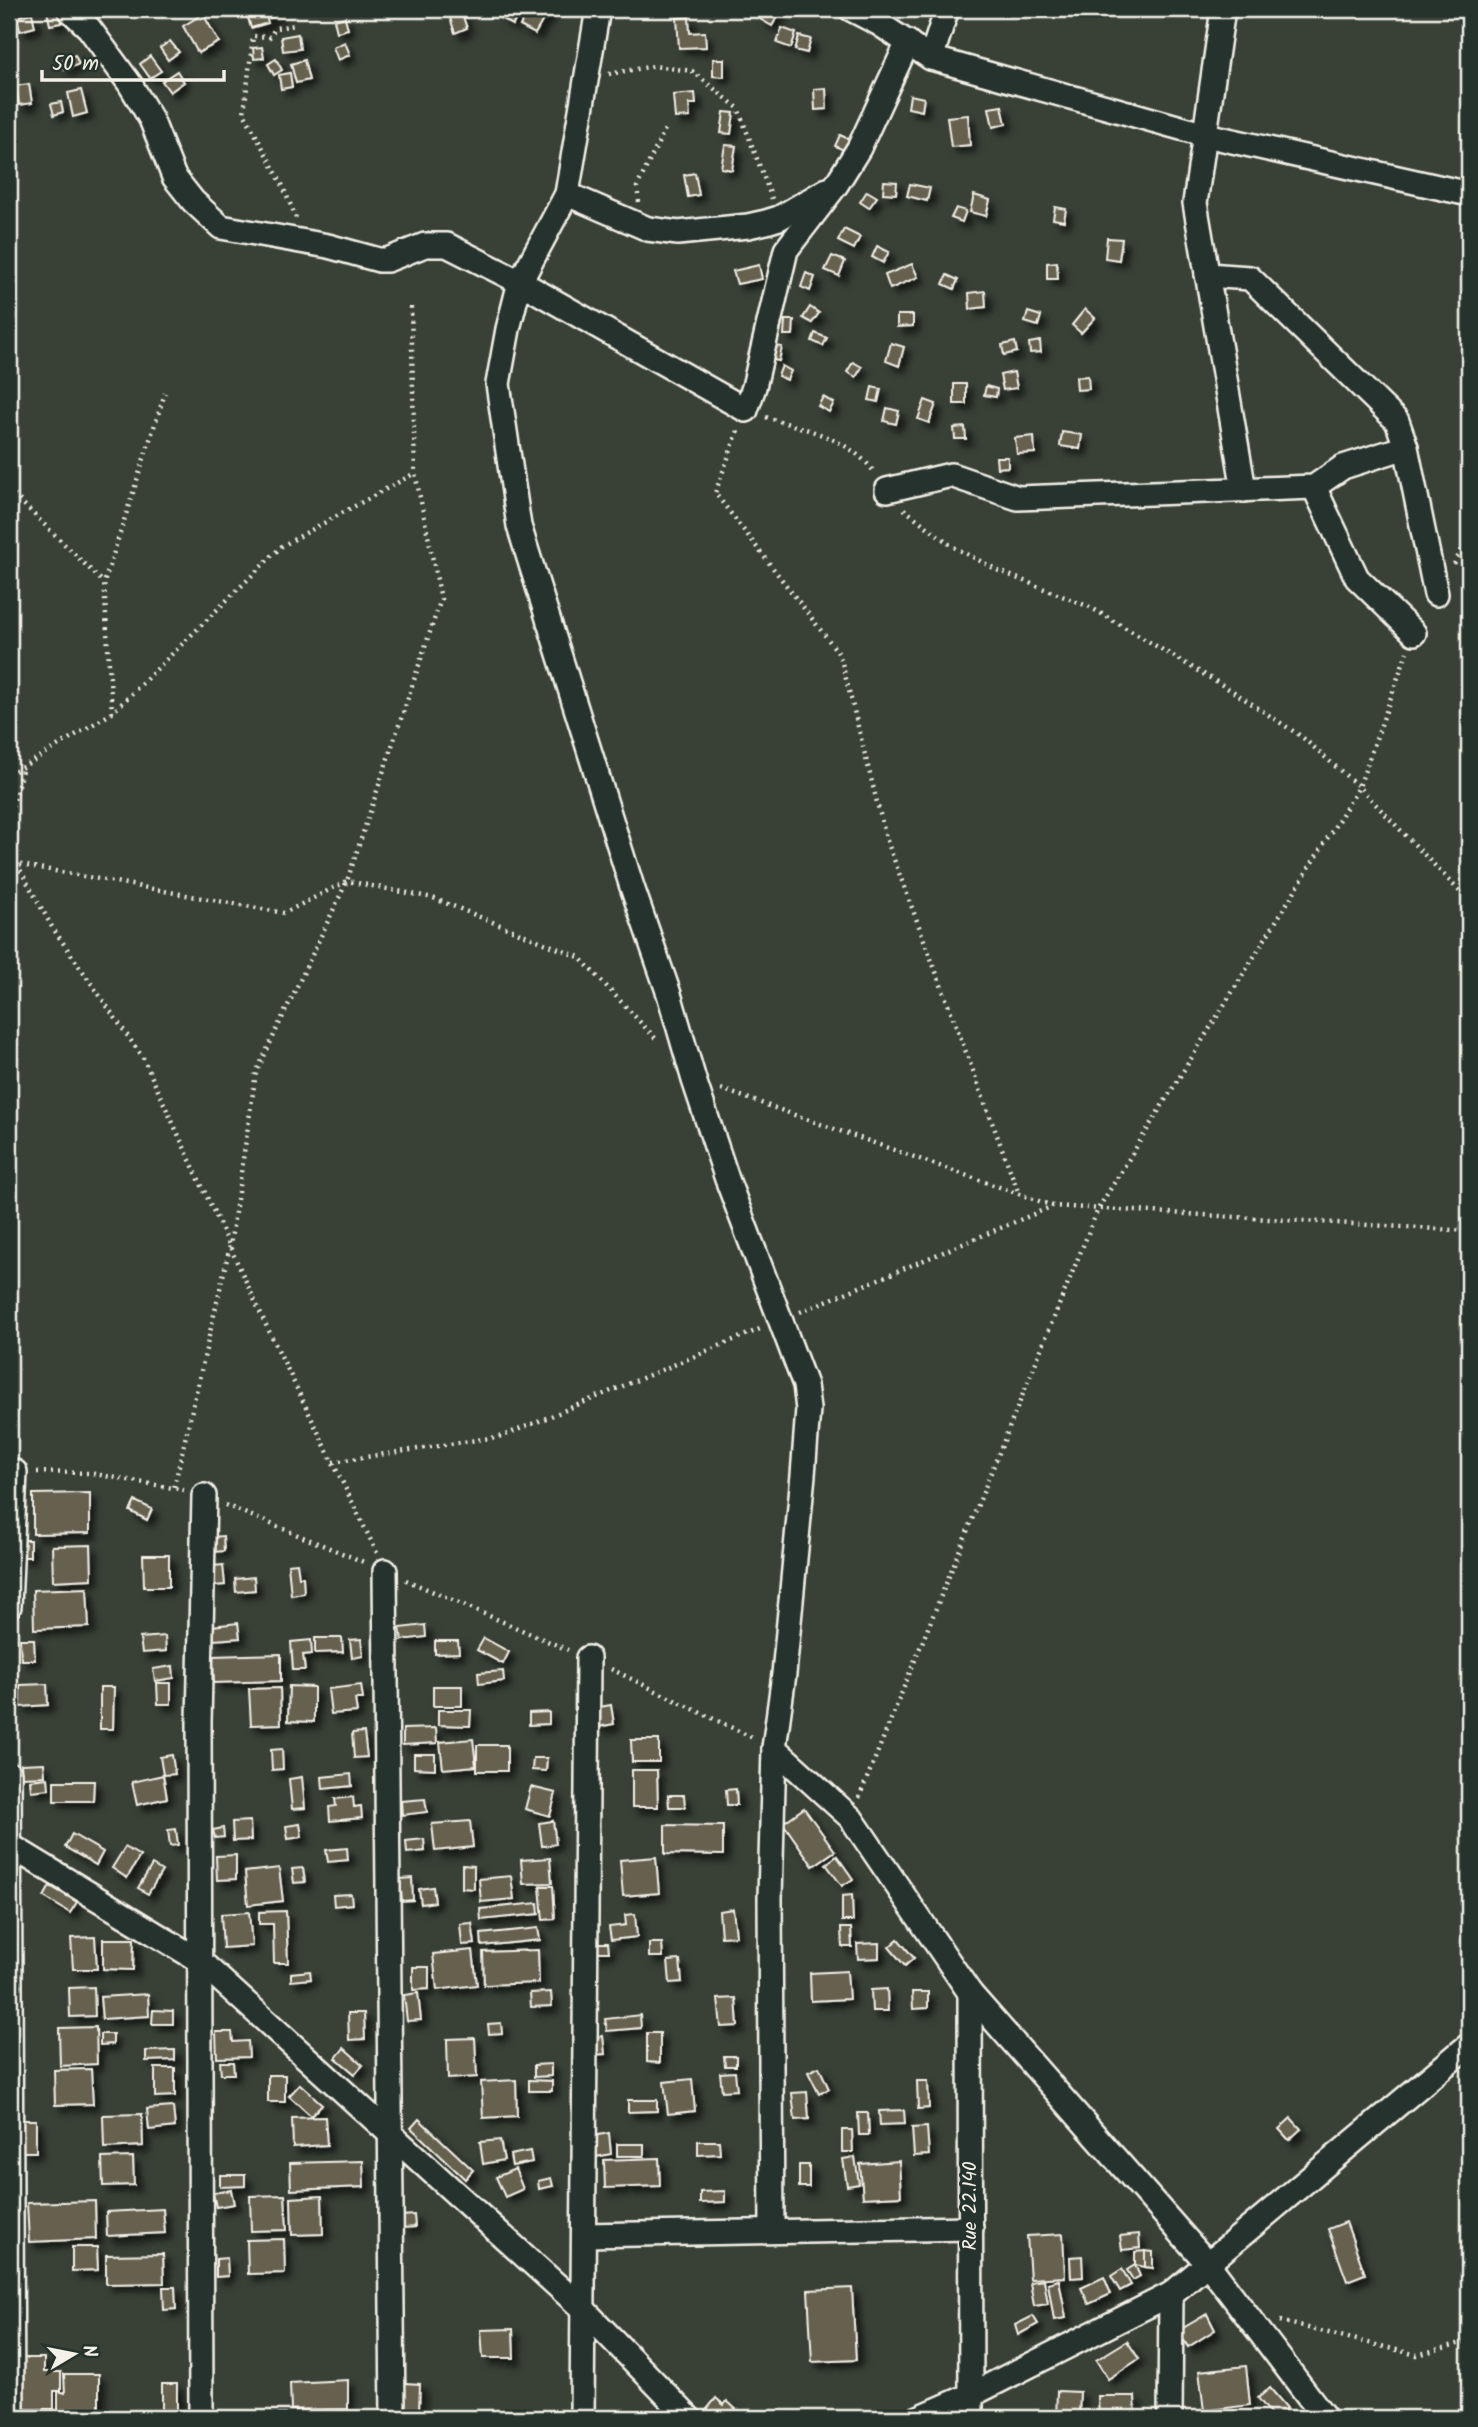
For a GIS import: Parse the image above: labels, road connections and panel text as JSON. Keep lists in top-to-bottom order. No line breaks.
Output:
{"streets":{"street":["Rue 22.140"]},"scale_bar":"50 m","north":"right"}
